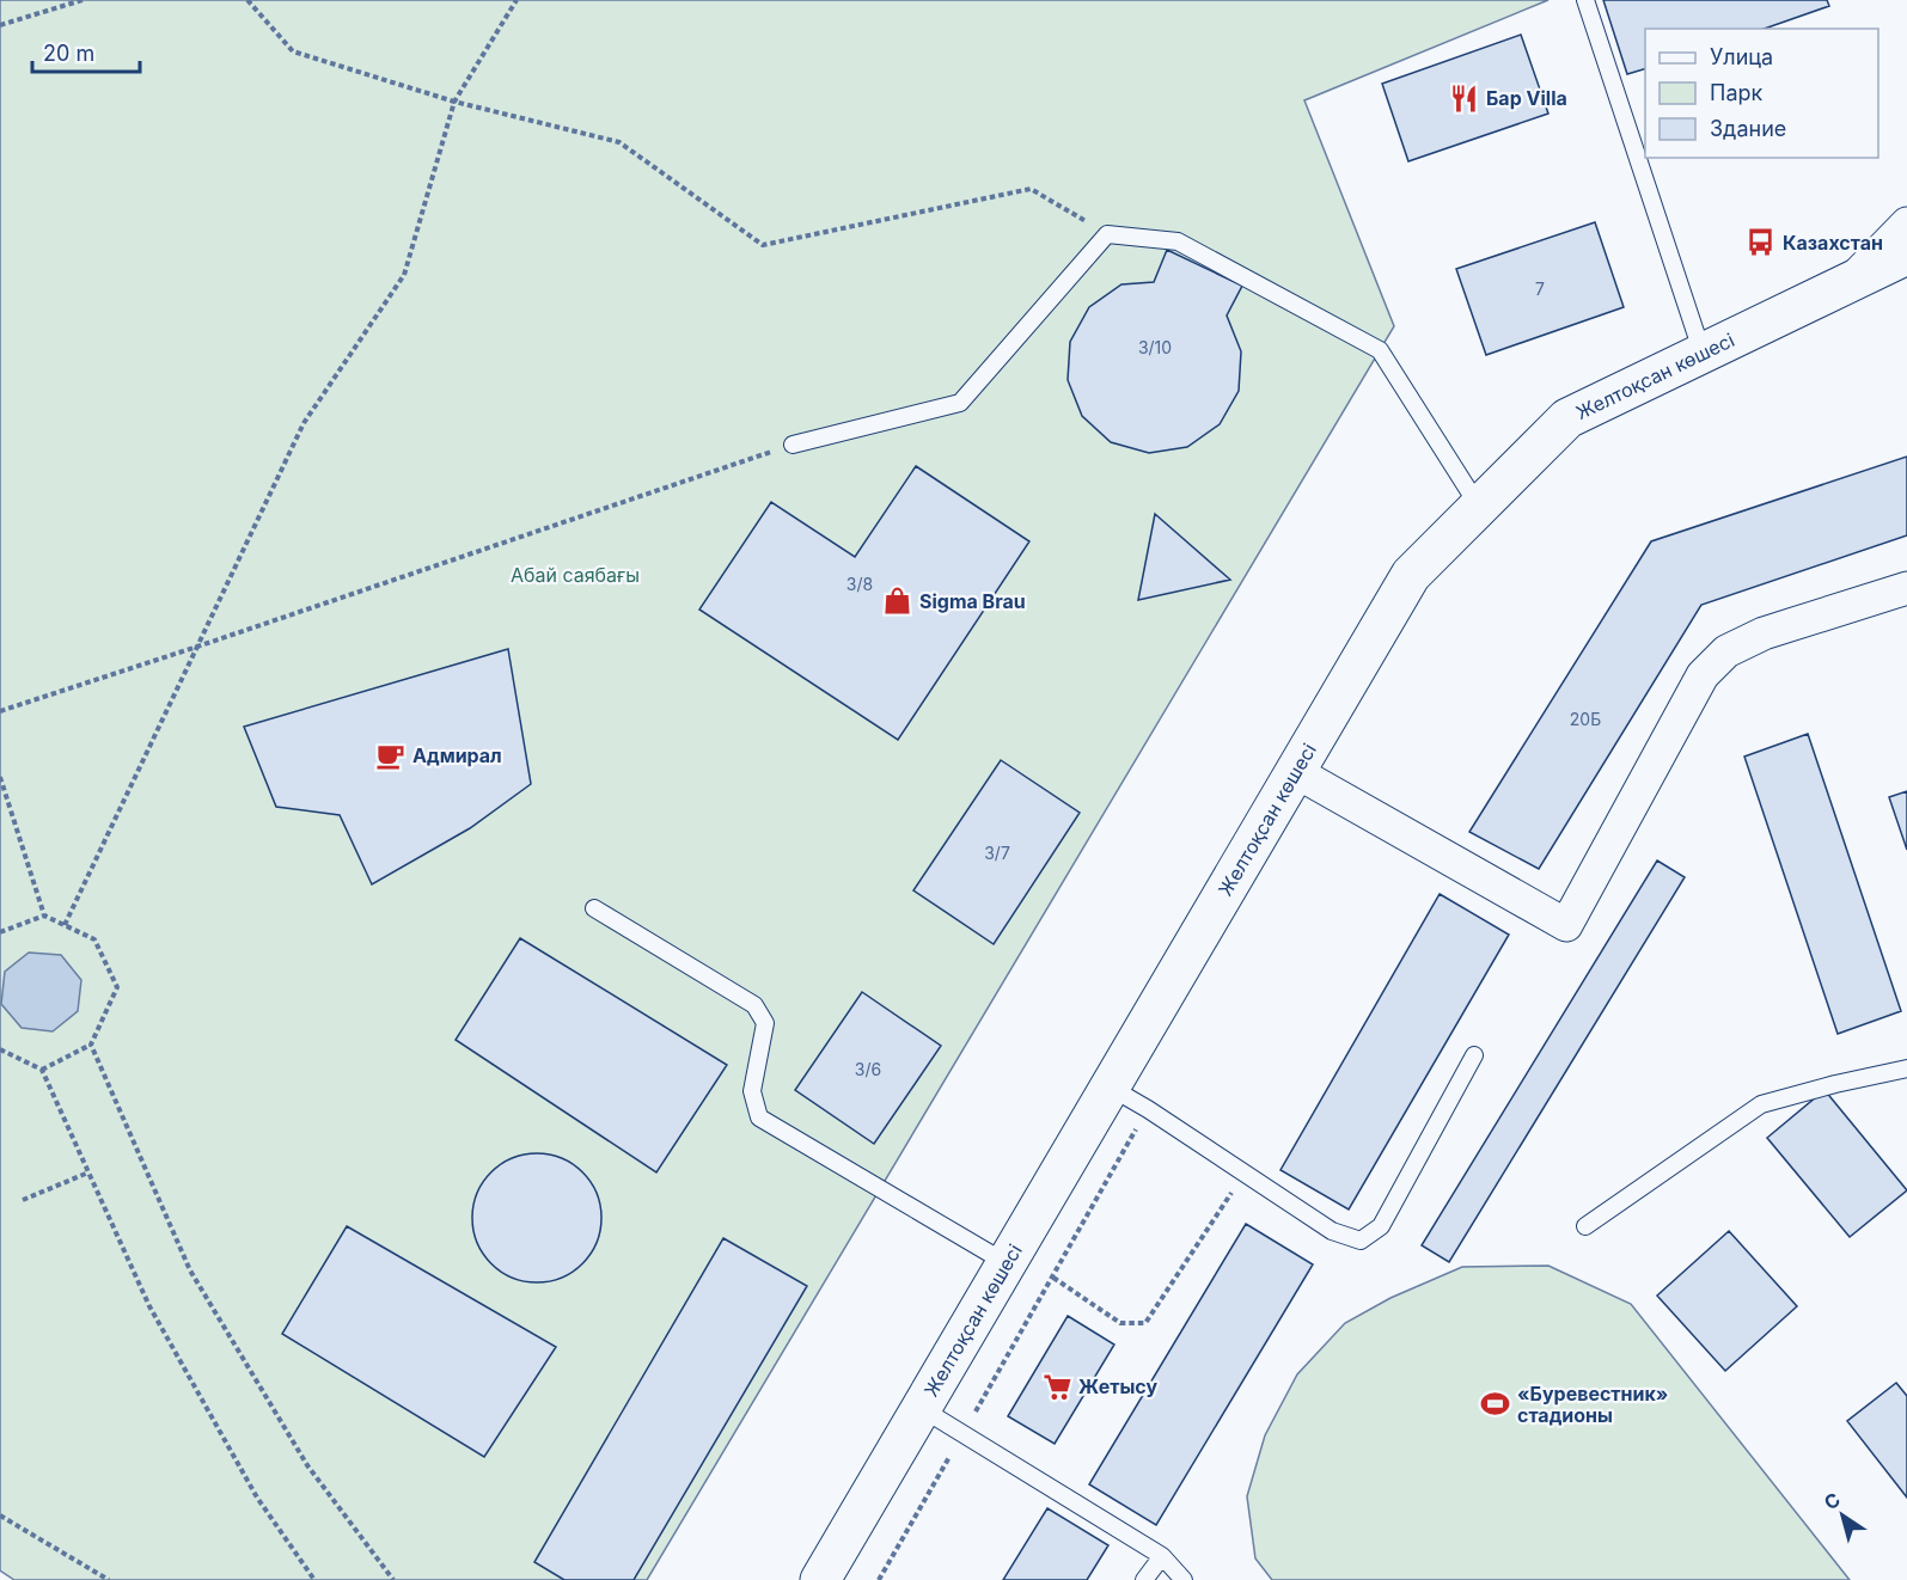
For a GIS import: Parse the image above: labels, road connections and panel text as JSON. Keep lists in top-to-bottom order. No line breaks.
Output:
{"streets":{"main road":["Желтоқсан көшесі"]},"parks":["Абай саябағы"],"places":{"restaurant":["Бар Villa"],"bus stop":["Казахстан"],"shop":["Sigma Brau"],"cafe":["Адмирал"],"supermarket":["Жетысу"],"sports":["«Буревестник» стадионы"]},"house_numbers":["7","3/10","3/8","20Б","3/7","3/6"],"legend":["Улица","Парк","Здание"],"scale_bar":"20 m","north":"top left"}
